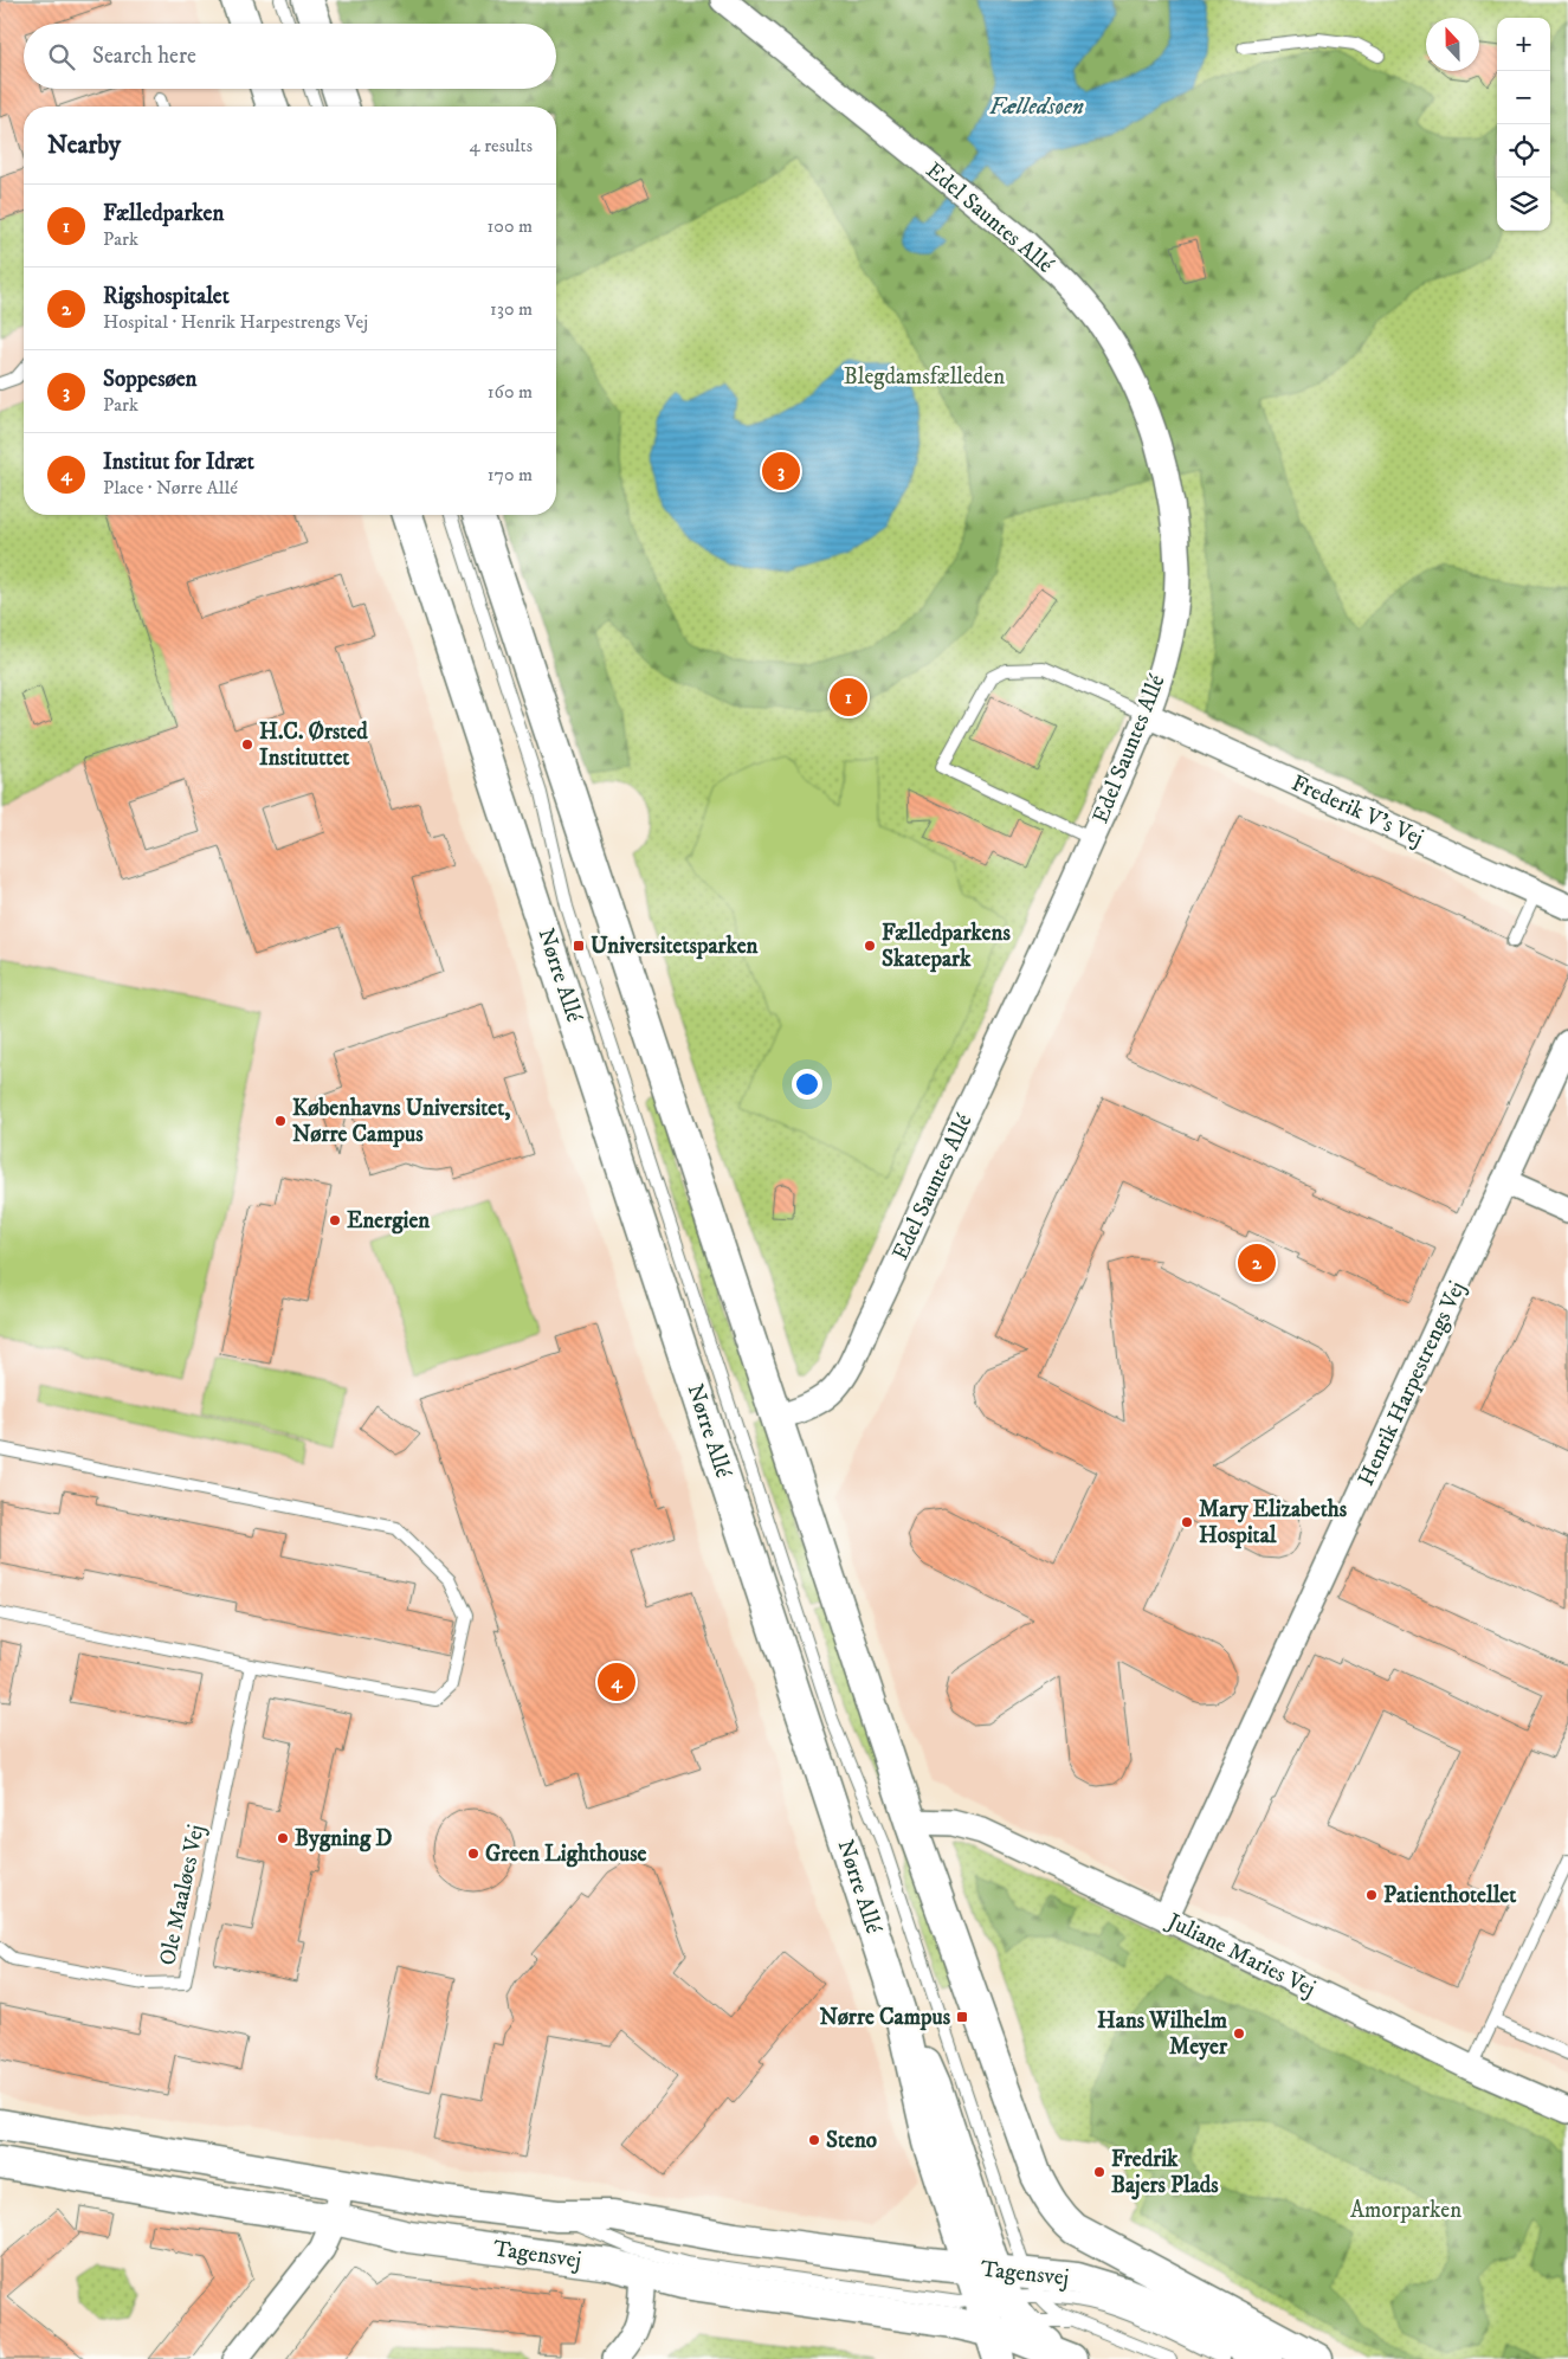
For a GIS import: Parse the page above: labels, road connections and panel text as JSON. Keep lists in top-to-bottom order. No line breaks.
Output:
{"streets":{"street":["Edel Sauntes Allé","Frederik V's Vej","Nørre Allé","Henrik Harpestrengs Vej","Juliane Maries Vej","Tagensvej"],"lane":["Ole Maaløes Vej"]},"crossings":[["Edel Sauntes Allé","Frederik V's Vej"],["Nørre Allé","Tagensvej"],["Henrik Harpestrengs Vej","Juliane Maries Vej"]],"water":["Fælledsøen"],"parks":["Blegdamsfælleden","Amorparken"],"places":{"other":["H.C. Ørsted Instituttet","Fælledparkens Skatepark","Københavns Universitet, Nørre Campus","Energien","Mary Elizabeths Hospital","Bygning D","Green Lighthouse","Patienthotellet","Hans Wilhelm Meyer","Steno","Fredrik Bajers Plads"],"transit":["Universitetsparken","Nørre Campus"]},"north":"top","page":{"map_buttons":["+","−"],"search":"Search here","heading":["Nearby","4 results"],"list":[{"mark":"1","name":"Fælledparken","note":"Park","value":"100 m"},{"mark":"2","name":"Rigshospitalet","note":"Hospital · Henrik Harpestrengs Vej","value":"130 m"},{"mark":"3","name":"Soppesøen","note":"Park","value":"160 m"},{"mark":"4","name":"Institut for Idræt","note":"Place · Nørre Allé","value":"170 m"}],"pins":["3","1","2","4"]}}
